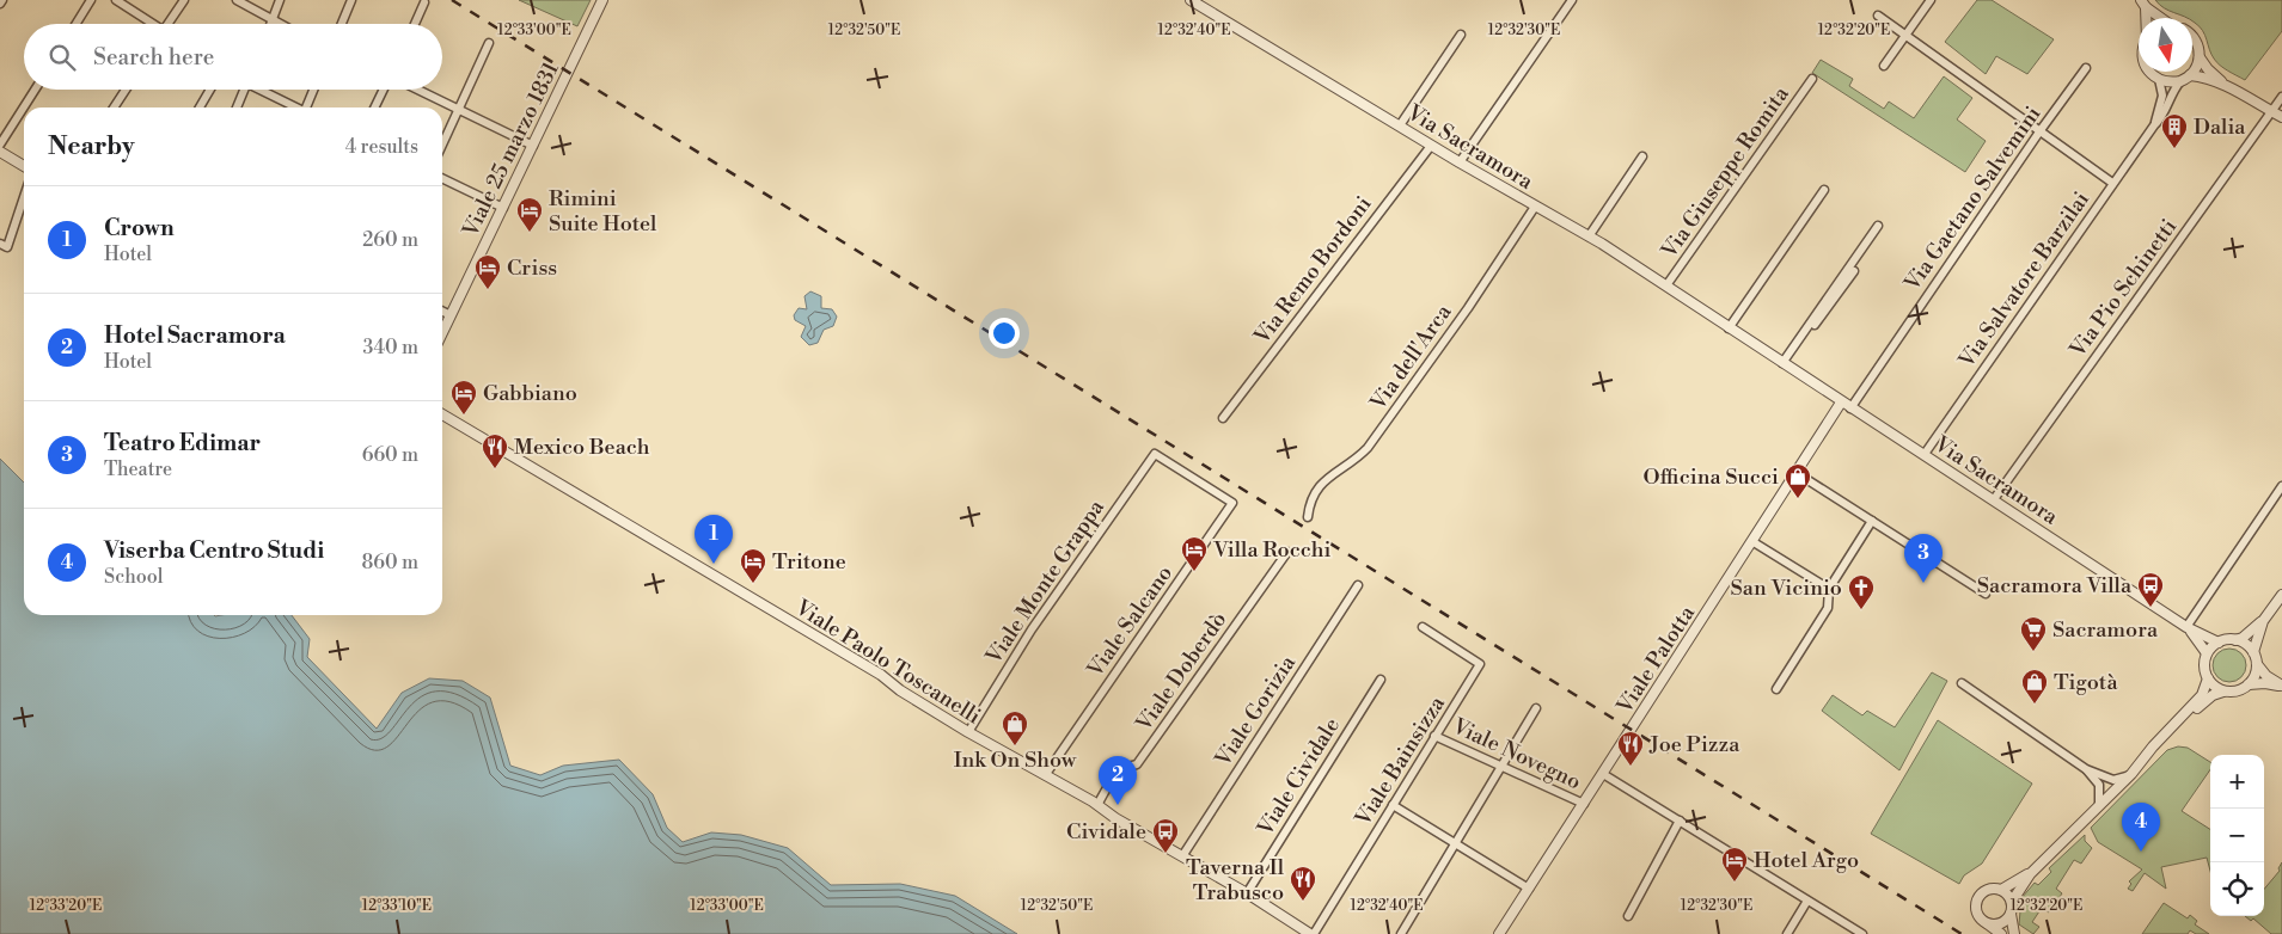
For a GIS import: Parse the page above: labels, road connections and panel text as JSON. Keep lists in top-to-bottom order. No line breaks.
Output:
{"streets":{"street":["Via Sacramora","Viale 25 marzo 1831","Via Giuseppe Romita","Via Gaetano Salvemini","Via Remo Bordoni","Via Salvatore Barzilai","Via Pio Schinetti","Via dell'Arca","Viale Monte Grappa","Viale Salcano","Viale Palotta","Viale Paolo Toscanelli","Viale Doberdò","Viale Gorizia","Viale Novegno","Viale Bainsizza","Viale Cividale"]},"crossings":[["Via Sacramora","Via Giuseppe Romita"],["Via Sacramora","Via Gaetano Salvemini"],["Via Sacramora","Via Remo Bordoni"],["Via Sacramora","Via Salvatore Barzilai"],["Via Sacramora","Via Pio Schinetti"],["Via Sacramora","Via dell'Arca"],["Via Sacramora","Viale Palotta"],["Viale Monte Grappa","Viale Salcano"],["Viale Monte Grappa","Viale Paolo Toscanelli"],["Viale Salcano","Viale Paolo Toscanelli"],["Viale Palotta","Viale Novegno"],["Viale Paolo Toscanelli","Viale Doberdò"],["Viale Paolo Toscanelli","Viale Gorizia"],["Viale Paolo Toscanelli","Viale Bainsizza"],["Viale Paolo Toscanelli","Viale Cividale"],["Viale Novegno","Viale Bainsizza"]],"places":{"building":["Dalia"],"hotel":["Rimini Suite Hotel","Criss","Gabbiano","Villa Rocchi","Tritone","Hotel Argo"],"restaurant":["Mexico Beach","Joe Pizza","Taverna Il Trabusco"],"shop":["Officina Succi","Tigotà","Ink On Show"],"bus stop":["Sacramora Villa","Cividale"],"church":["San Vicinio"],"supermarket":["Sacramora"]},"north":"bottom","page":{"search":"Search here","heading":["Nearby","4 results"],"list":[{"mark":"1","name":"Crown","note":"Hotel","value":"260 m"},{"mark":"2","name":"Hotel Sacramora","note":"Hotel","value":"340 m"},{"mark":"3","name":"Teatro Edimar","note":"Theatre","value":"660 m"},{"mark":"4","name":"Viserba Centro Studi","note":"School","value":"860 m"}],"pins":["1","3","2","4"],"map_buttons":["+","−"]},"coordinates":["12°33'00\"E","12°32'50\"E","12°32'40\"E","12°32'30\"E","12°32'20\"E","12°33'20\"E","12°33'10\"E"]}
